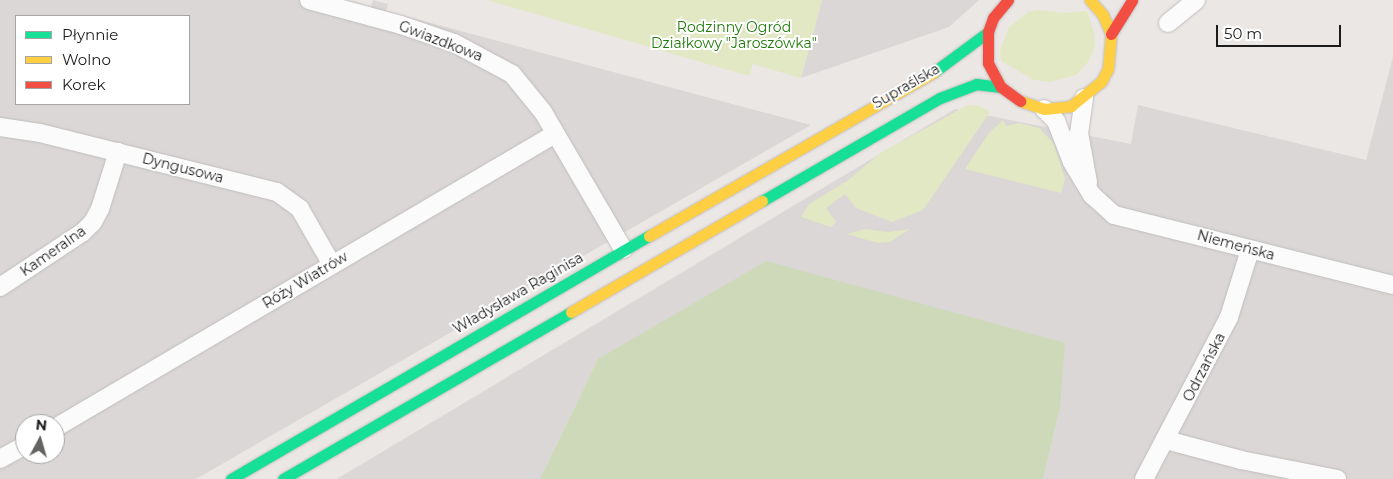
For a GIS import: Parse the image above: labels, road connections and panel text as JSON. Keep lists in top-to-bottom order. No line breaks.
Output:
{"streets":{"main road":["Supraślska","Władysława Raginisa"],"street":["Gwiazdkowa","Dyngusowa","Niemeńska","Kameralna","Róży Wiatrów","Odrzańska"]},"crossings":[["Gwiazdkowa","Róży Wiatrów"],["Gwiazdkowa","Władysława Raginisa"],["Supraślska","Władysława Raginisa"],["Dyngusowa","Kameralna"],["Dyngusowa","Róży Wiatrów"],["Niemeńska","Odrzańska"]],"parks":["Rodzinny Ogród Działkowy \"Jaroszówka\""],"legend":["Płynnie","Wolno","Korek"],"scale_bar":"50 m","north":"top"}
